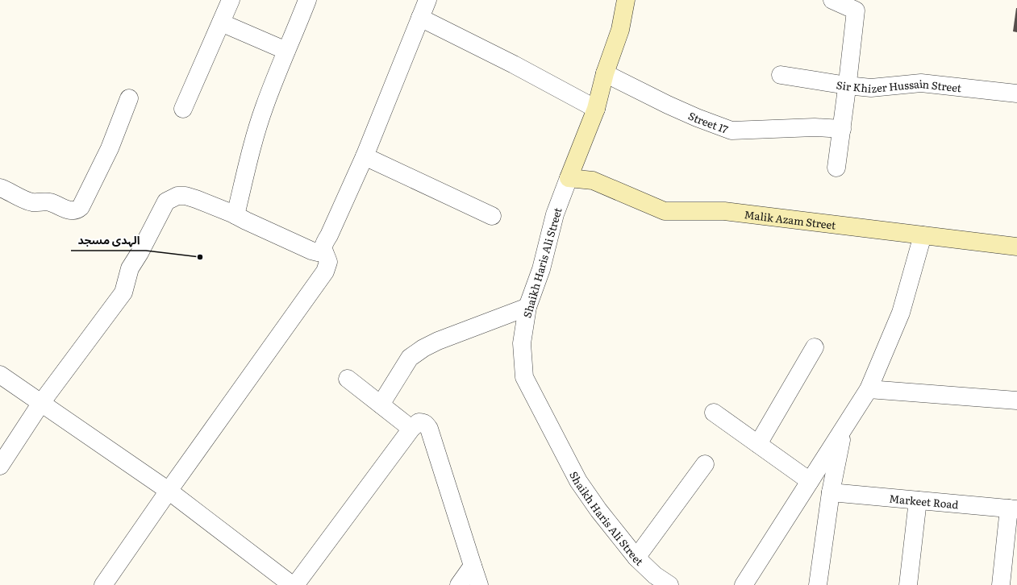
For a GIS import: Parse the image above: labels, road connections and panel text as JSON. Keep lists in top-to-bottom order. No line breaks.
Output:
{"streets":{"street":["Sir Khizer Hussain Street","Street 17","Malik Azam Street","Shaikh Haris Ali Street","Markeet Road"]},"crossings":[["Street 17","Shaikh Haris Ali Street"],["Malik Azam Street","Shaikh Haris Ali Street"]],"places":["الہدی مسجد"]}
